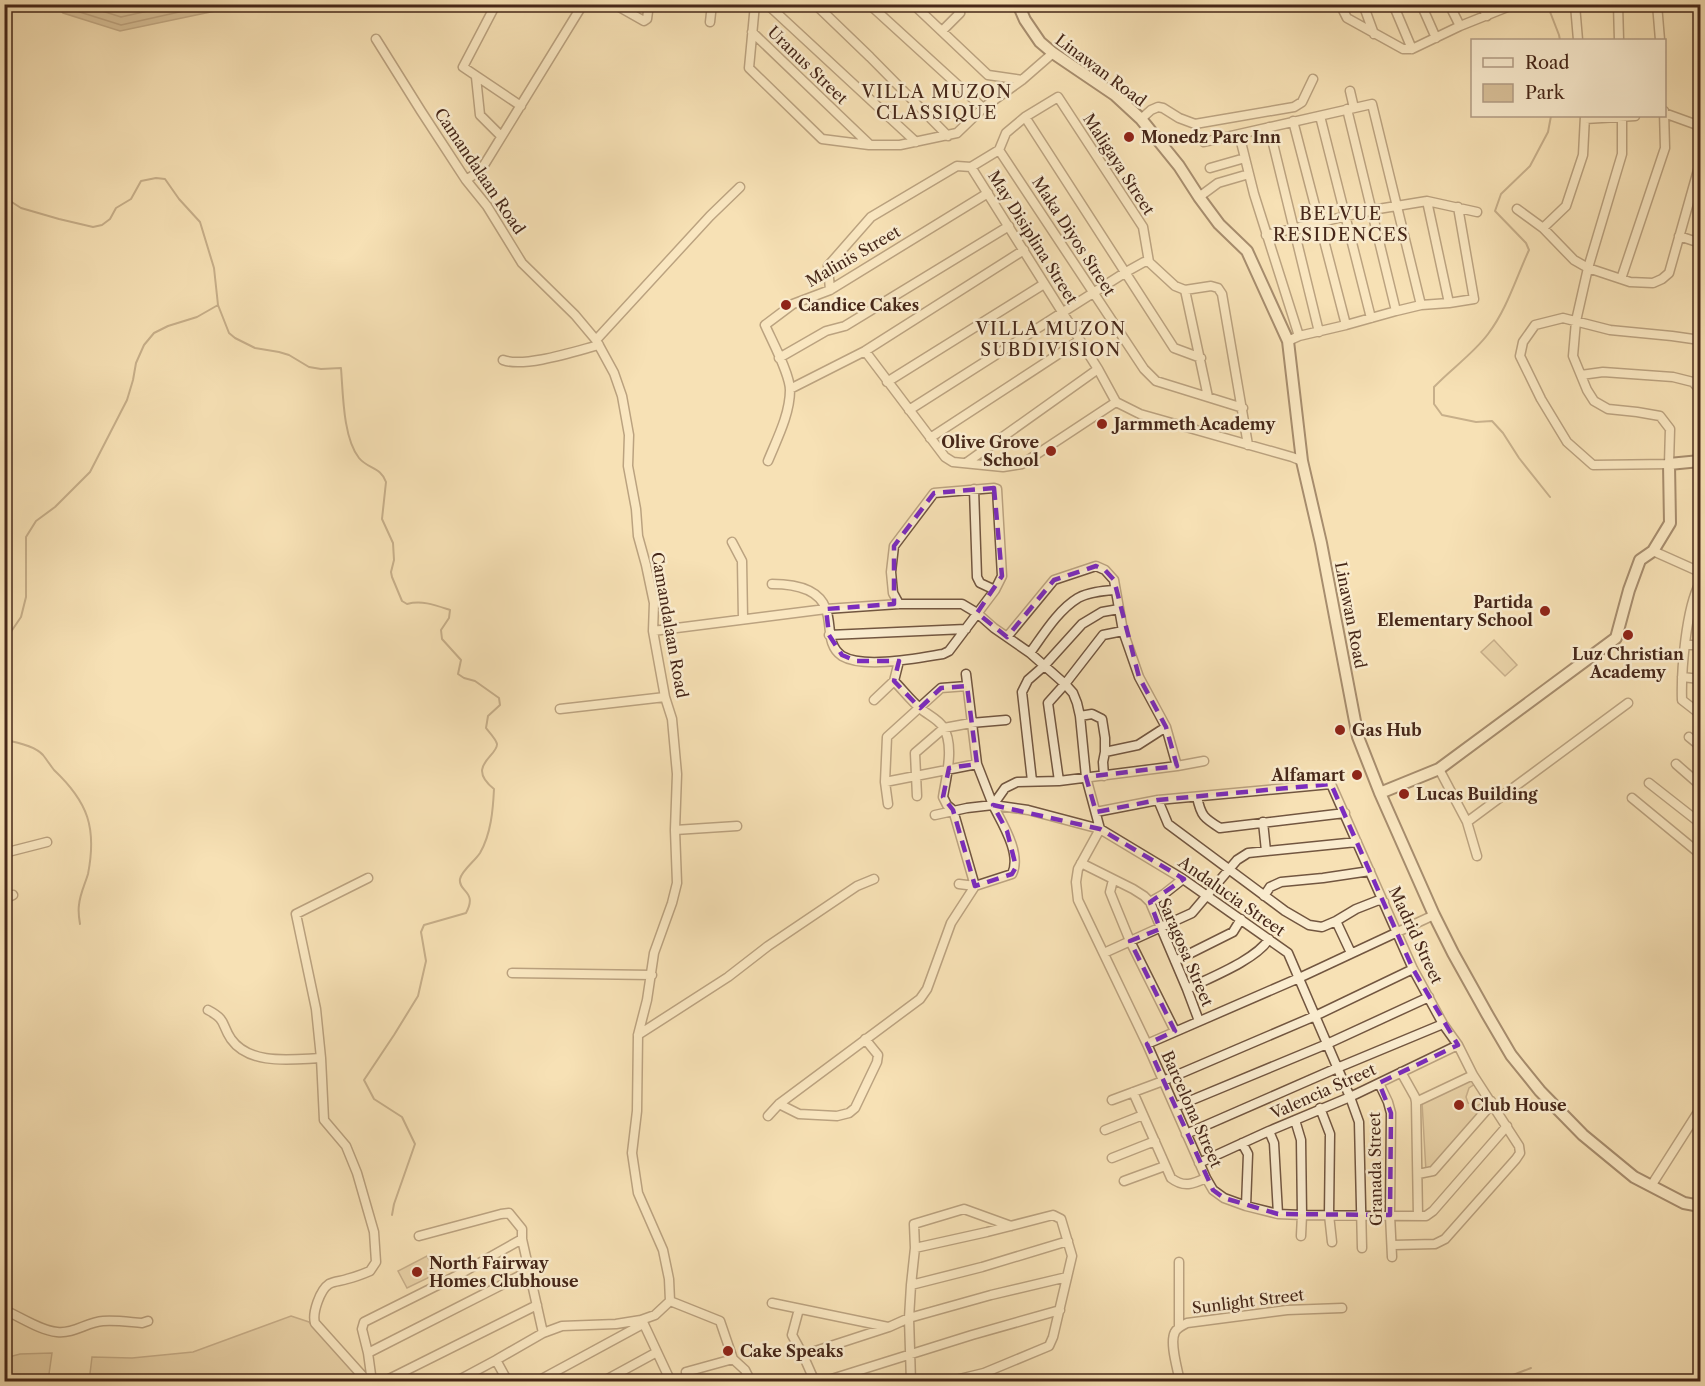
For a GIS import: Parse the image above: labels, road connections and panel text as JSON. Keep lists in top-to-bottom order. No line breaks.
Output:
{"streets":{"street":["Uranus Street","Linawan Road","Maligaya Street","Camandalaan Road","Maka Diyos Street","May Disiplina Street","Malinis Street","Andalucia Street","Madrid Street","Saragosa Street","Valencia Street","Barcelona Street","Granada Street","Sunlight Street"]},"crossings":[["May Disiplina Street","Malinis Street"],["Andalucia Street","Valencia Street"],["Andalucia Street","Barcelona Street"],["Madrid Street","Valencia Street"],["Madrid Street","Granada Street"],["Saragosa Street","Barcelona Street"],["Valencia Street","Barcelona Street"],["Valencia Street","Granada Street"],["Barcelona Street","Granada Street"]],"districts":["VILLA MUZON CLASSIQUE","BELVUE RESIDENCES","VILLA MUZON SUBDIVISION"],"places":["Monedz Parc Inn","Candice Cakes","Jarmmeth Academy","Olive Grove School","Partida Elementary School","Luz Christian Academy","Gas Hub","Alfamart","Lucas Building","Club House","North Fairway Homes Clubhouse","Cake Speaks"],"legend":["Road","Park"]}
